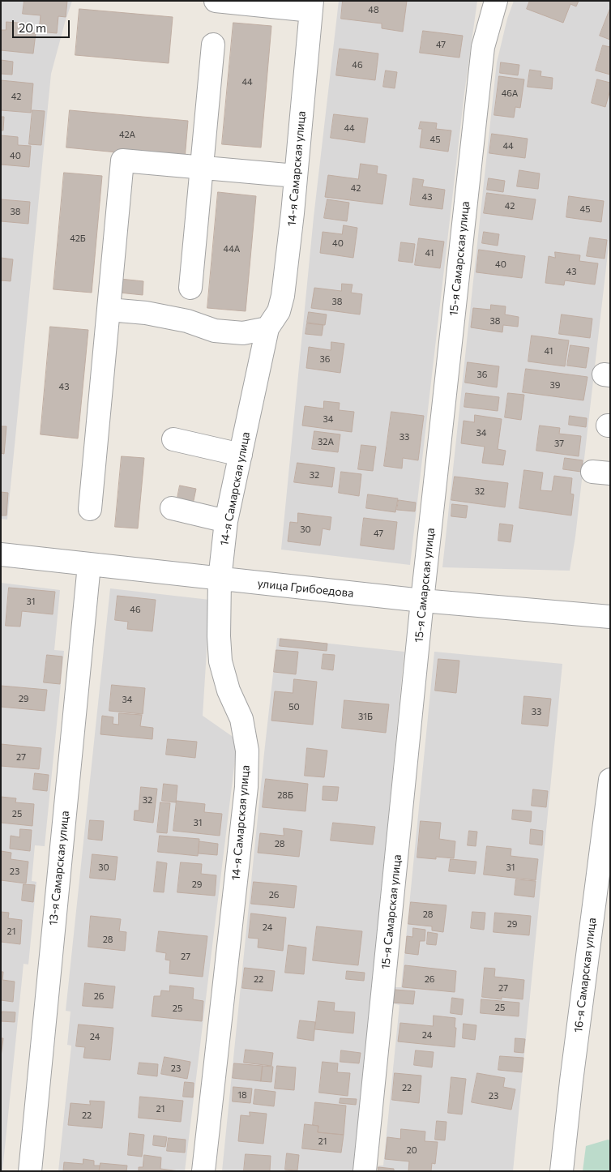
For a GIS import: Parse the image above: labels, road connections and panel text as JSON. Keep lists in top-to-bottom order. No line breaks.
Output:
{"streets":{"street":["14-я Самарская улица","15-я Самарская улица","улица Грибоедова","13-я Самарская улица","16-я Самарская улица"]},"crossings":[["14-я Самарская улица","улица Грибоедова"],["15-я Самарская улица","улица Грибоедова"],["улица Грибоедова","13-я Самарская улица"]],"house_numbers":["48","47","46","44","46А","42","44","42А","45","44","40","42","43","42","45","38","42Б","40","44А","41","40","43","38","38","41","36","36","39","43","34","34","33","32А","37","32","32","30","47","31","46","29","34","50","33","31Б","27","28Б","32","25","31","28","30","31","23","29","26","28","29","24","21","28","27","22","26","27","26","25","25","24","24","23","22","18","23","21","22","21","20"],"scale_bar":"20 m"}
